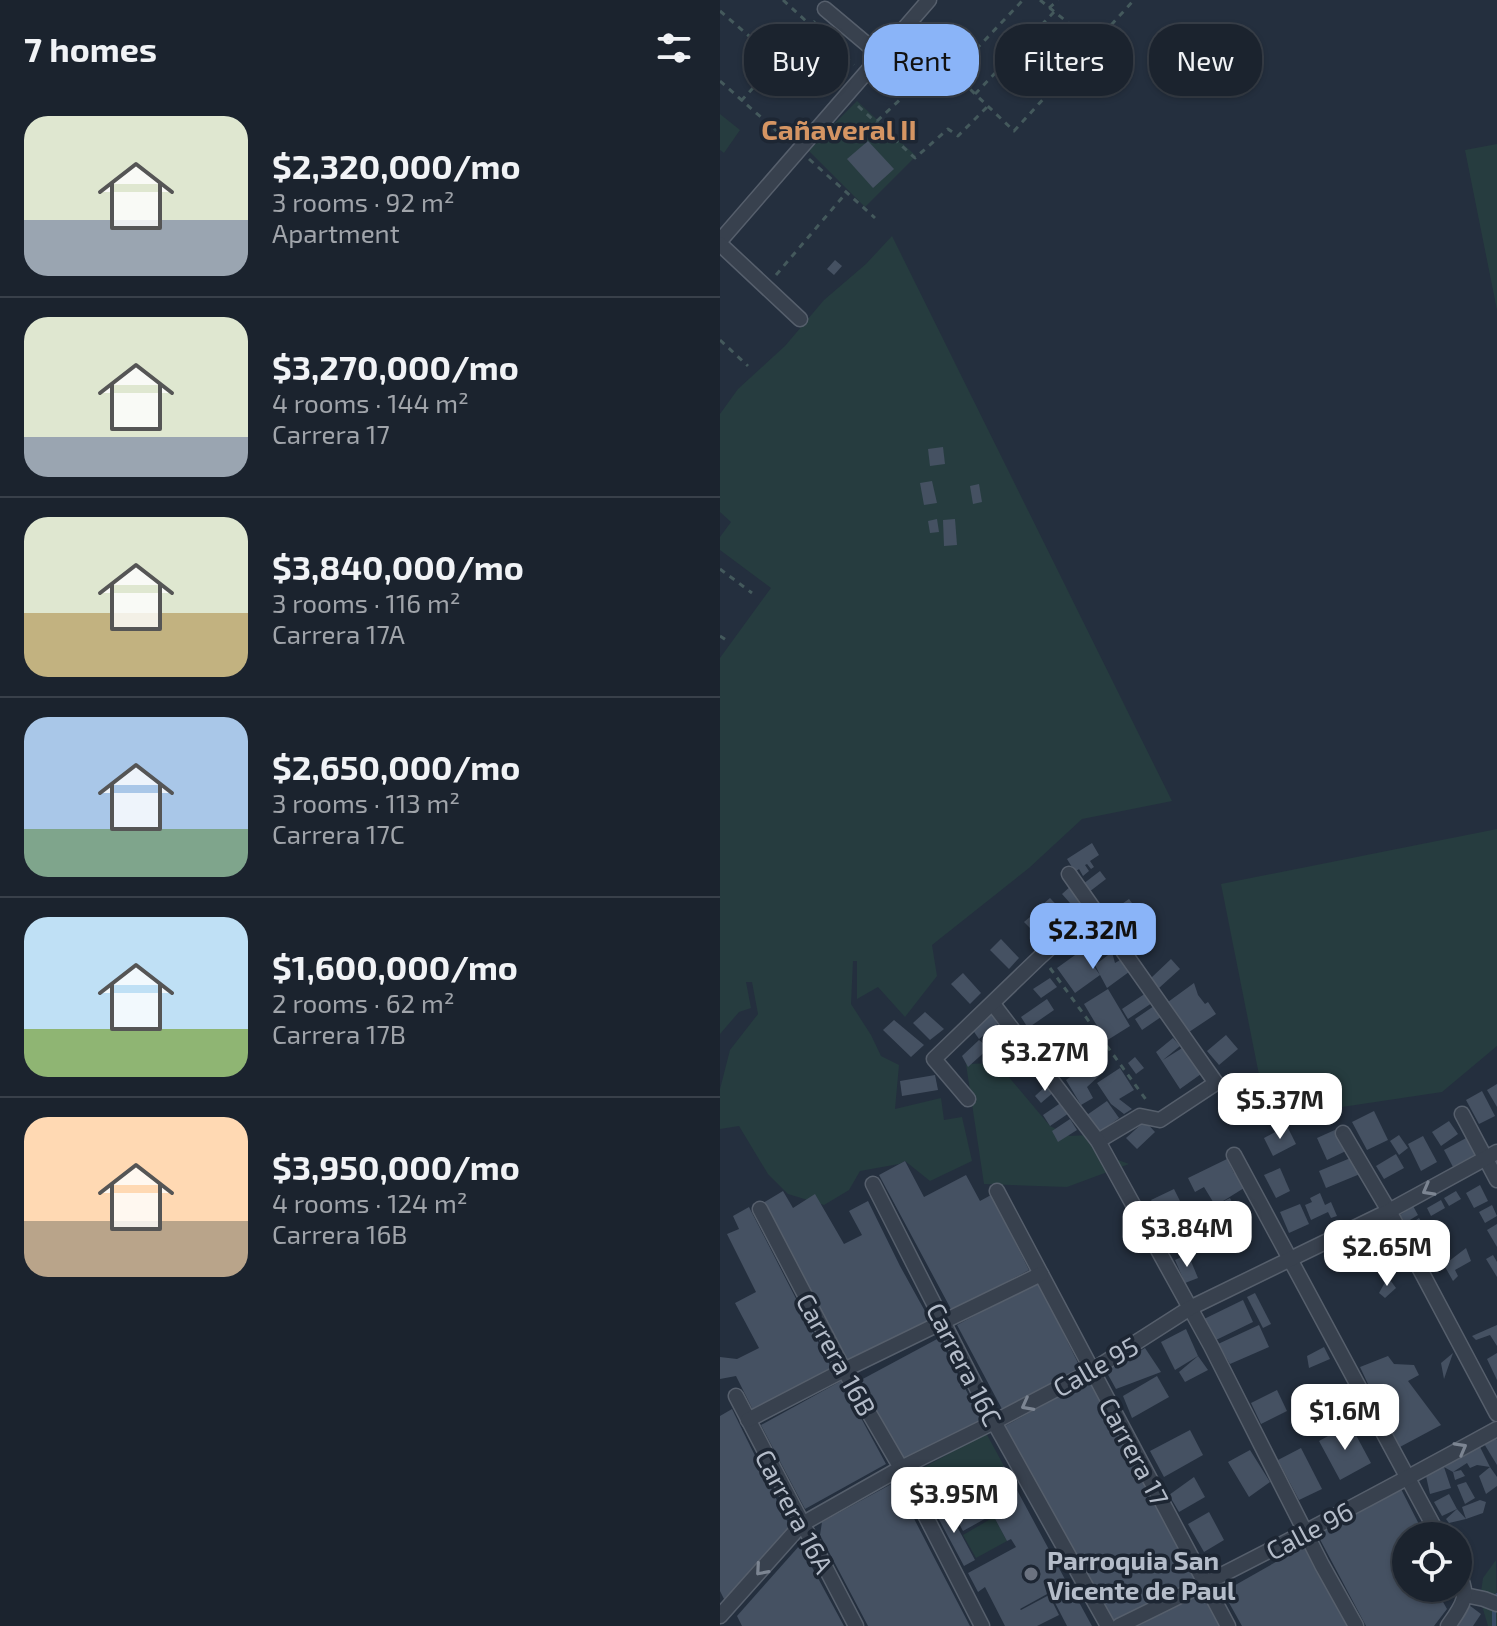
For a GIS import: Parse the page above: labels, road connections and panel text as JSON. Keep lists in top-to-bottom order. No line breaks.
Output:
{"streets":{"street":["Carrera 16B","Carrera 16C","Calle 95","Carrera 17","Carrera 16A","Calle 96"]},"crossings":[["Carrera 16B","Calle 95"],["Carrera 16C","Calle 95"],["Calle 95","Carrera 17"],["Calle 95","Carrera 16A"],["Carrera 17","Calle 96"]],"districts":["Cañaveral II"],"places":["Parroquia San Vicente de Paul"],"page":{"heading":"7 homes","chip":["Buy","Rent","Filters","New"],"list":[{"name":"$2,320,000/mo","note":"3 rooms · 92 m² · Apartment"},{"name":"$3,270,000/mo","note":"4 rooms · 144 m² · Carrera 17"},{"name":"$3,840,000/mo","note":"3 rooms · 116 m² · Carrera 17A"},{"name":"$2,650,000/mo","note":"3 rooms · 113 m² · Carrera 17C"},{"name":"$1,600,000/mo","note":"2 rooms · 62 m² · Carrera 17B"},{"name":"$3,950,000/mo","note":"4 rooms · 124 m² · Carrera 16B"}],"price":["$2.32M","$3.27M","$5.37M","$3.84M","$2.65M","$1.6M","$3.95M"]}}
